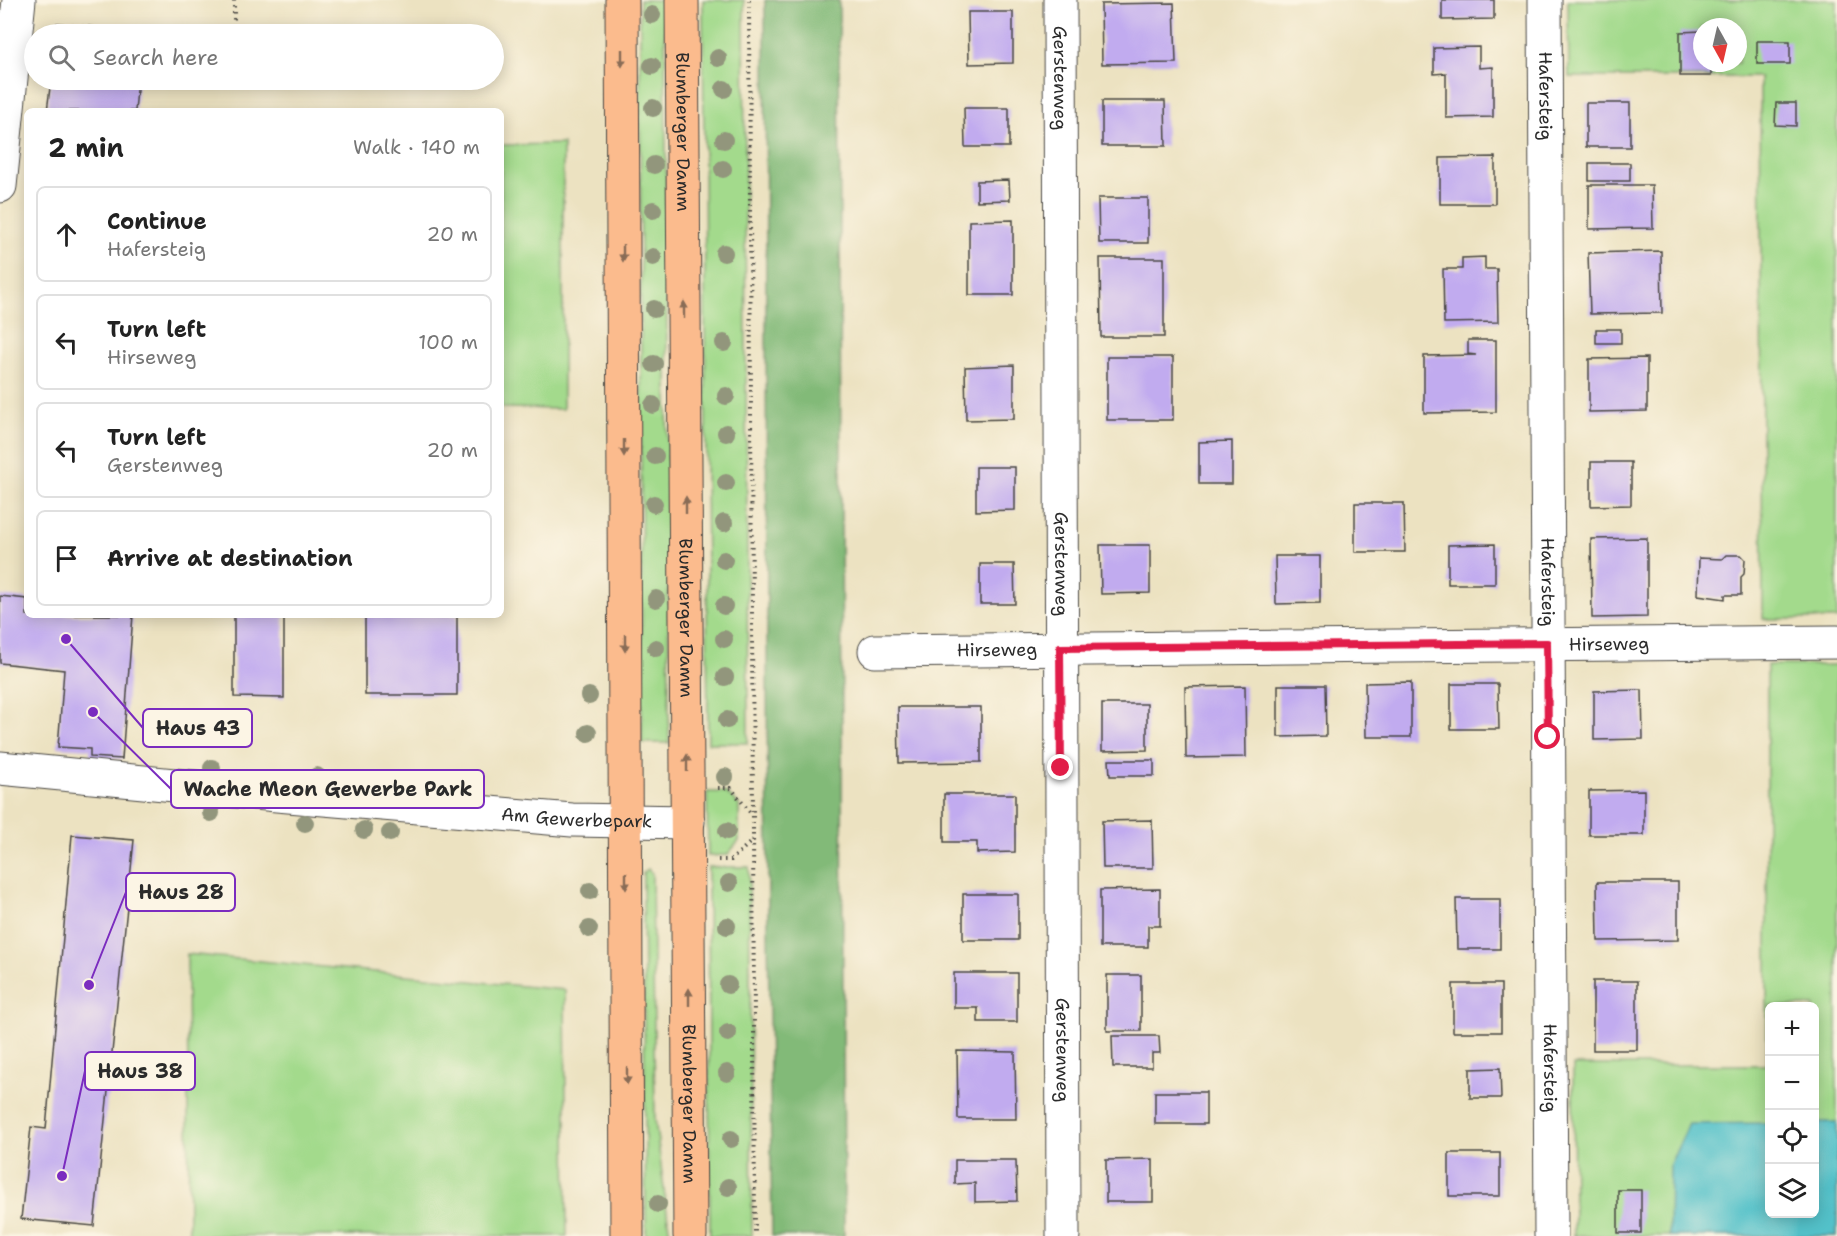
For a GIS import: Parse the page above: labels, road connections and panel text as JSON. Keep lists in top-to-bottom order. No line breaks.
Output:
{"streets":{"main road":["Blumberger Damm"],"street":["Gerstenweg","Hafersteig","Hirseweg","Am Gewerbepark"]},"crossings":[["Gerstenweg","Hirseweg"],["Hafersteig","Hirseweg"],["Blumberger Damm","Am Gewerbepark"]],"places":["Haus 43","Wache Meon Gewerbe Park","Haus 28","Haus 38"],"north":"bottom","page":{"search":"Search here","heading":["2 min","Walk · 140 m"],"list":[["Continue","Hafersteig","20 m"],["Turn left","Hirseweg","100 m"],["Turn left","Gerstenweg","20 m"],"Arrive at destination"],"map_buttons":["+","−"]}}
